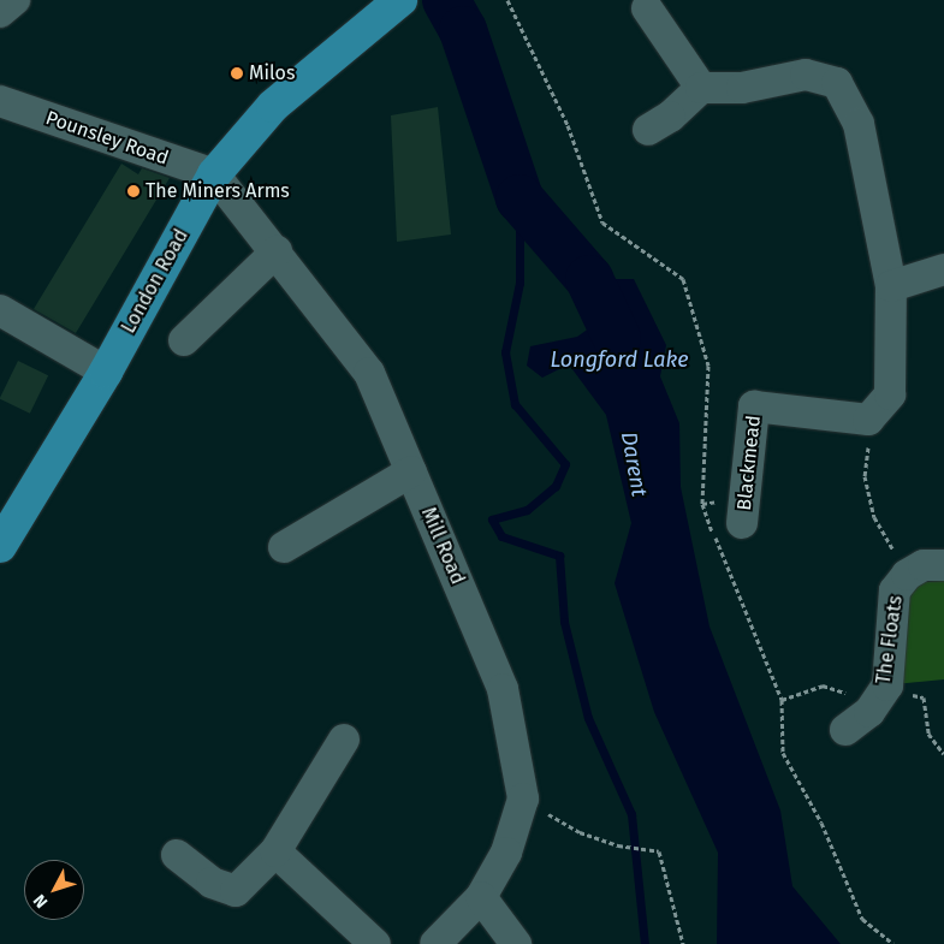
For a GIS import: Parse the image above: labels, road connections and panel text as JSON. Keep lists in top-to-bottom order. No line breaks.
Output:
{"streets":{"main road":["London Road"],"street":["Pounsley Road","Blackmead","Mill Road","The Floats"]},"crossings":[["Pounsley Road","London Road"],["Pounsley Road","Mill Road"],["London Road","Mill Road"]],"water":["Longford Lake","Darent"],"places":["Milos","The Miners Arms"],"north":"bottom left"}
